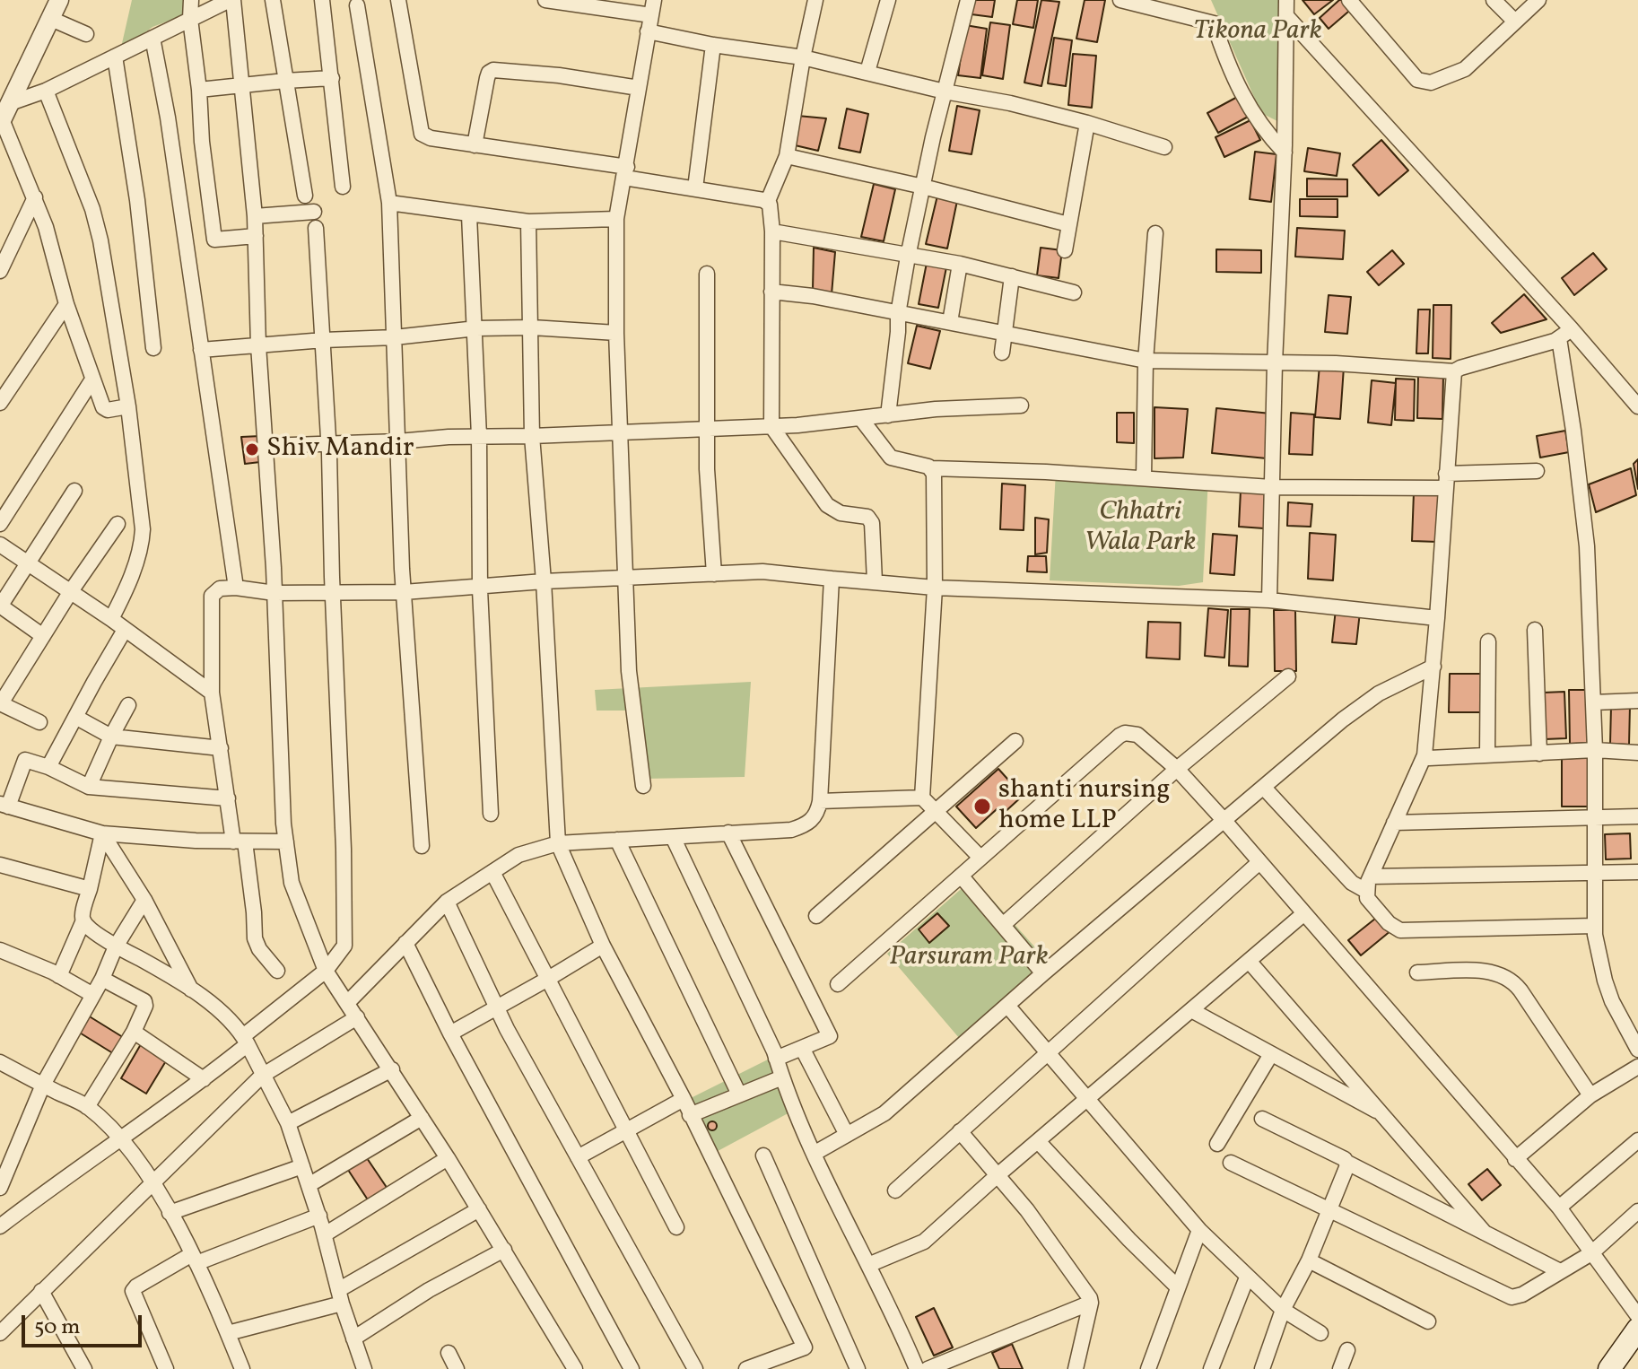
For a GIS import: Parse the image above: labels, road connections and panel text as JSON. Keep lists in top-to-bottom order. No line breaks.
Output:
{"parks":["Tikona Park","Chhatri Wala Park","Parsuram Park"],"places":["Shiv Mandir","shanti nursing home LLP"],"scale_bar":"50 m"}
